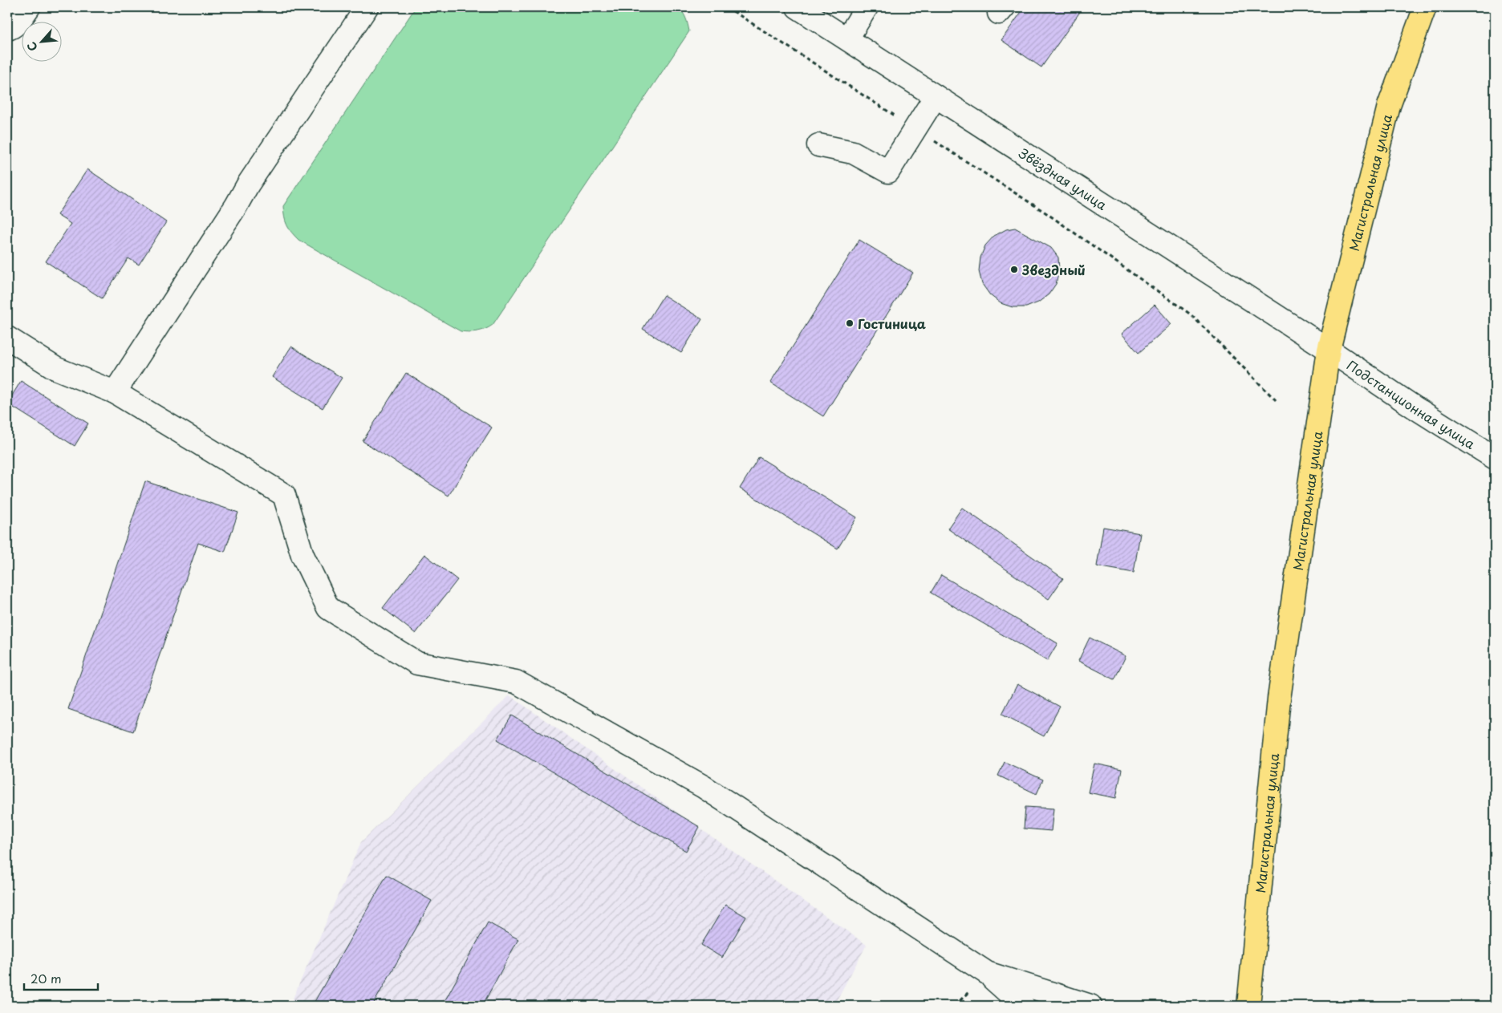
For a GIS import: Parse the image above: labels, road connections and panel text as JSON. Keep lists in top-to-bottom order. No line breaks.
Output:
{"streets":{"main road":["Магистральная улица"],"street":["Звёздная улица","Подстанционная улица"]},"crossings":[["Звёздная улица","Магистральная улица"],["Звёздная улица","Подстанционная улица"],["Магистральная улица","Подстанционная улица"]],"places":["Звездный","Гостиница"],"scale_bar":"20 m","north":"bottom left"}
